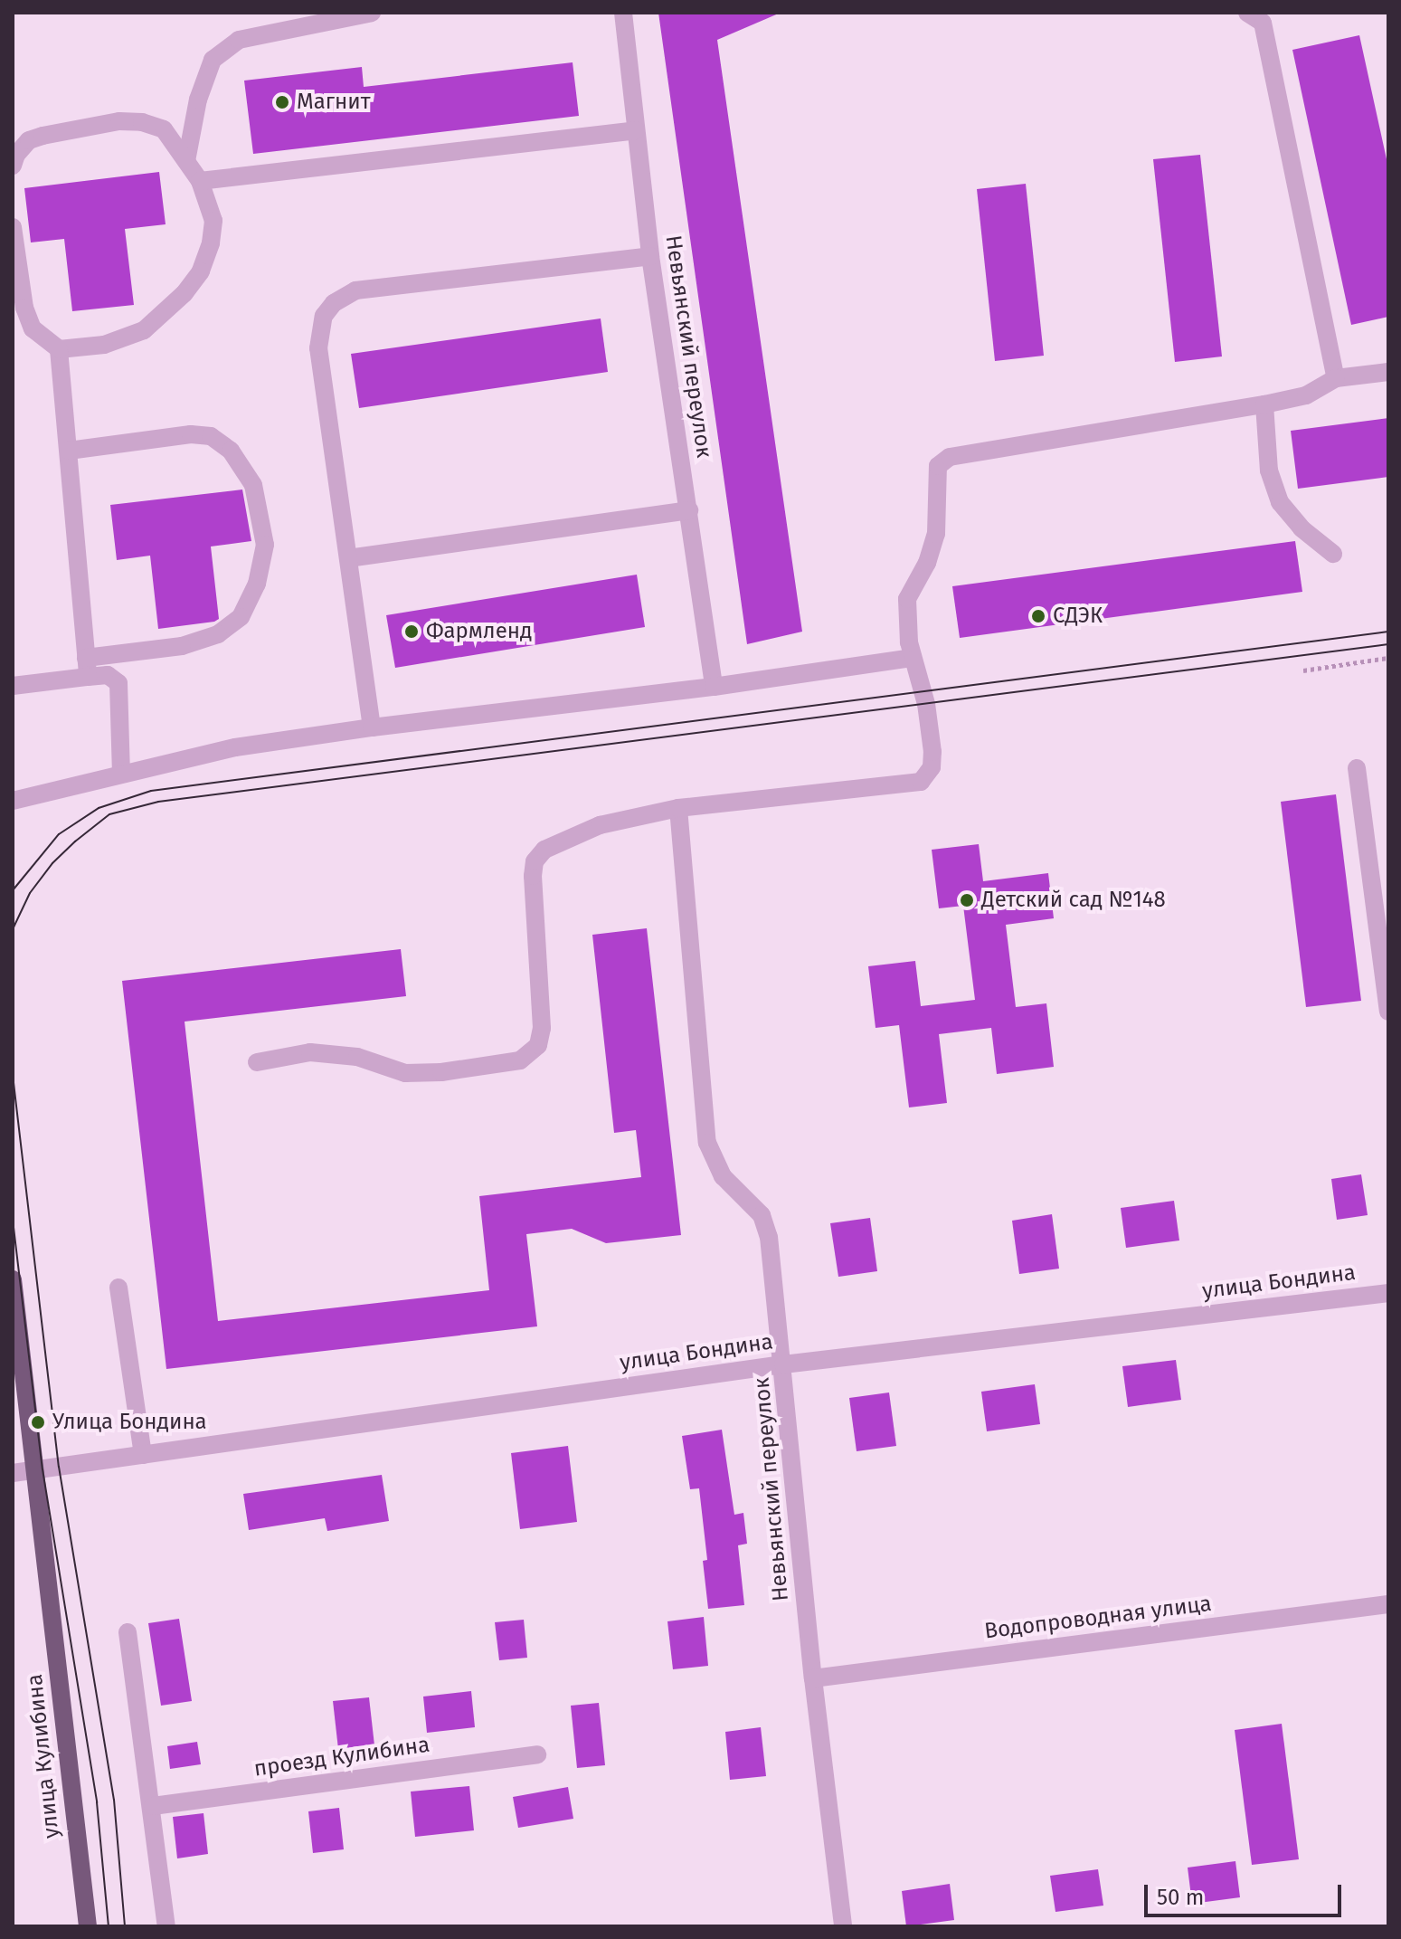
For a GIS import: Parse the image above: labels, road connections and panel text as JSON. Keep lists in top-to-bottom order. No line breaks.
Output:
{"streets":{"main road":["улица Кулибина"],"street":["Невьянский переулок","улица Бондина","Водопроводная улица","проезд Кулибина"]},"crossings":[["Невьянский переулок","улица Бондина"],["Невьянский переулок","Водопроводная улица"],["улица Бондина","улица Кулибина"]],"places":["Магнит","СДЭК","Фармленд","Детский сад №148","Улица Бондина"],"scale_bar":"50 m"}
